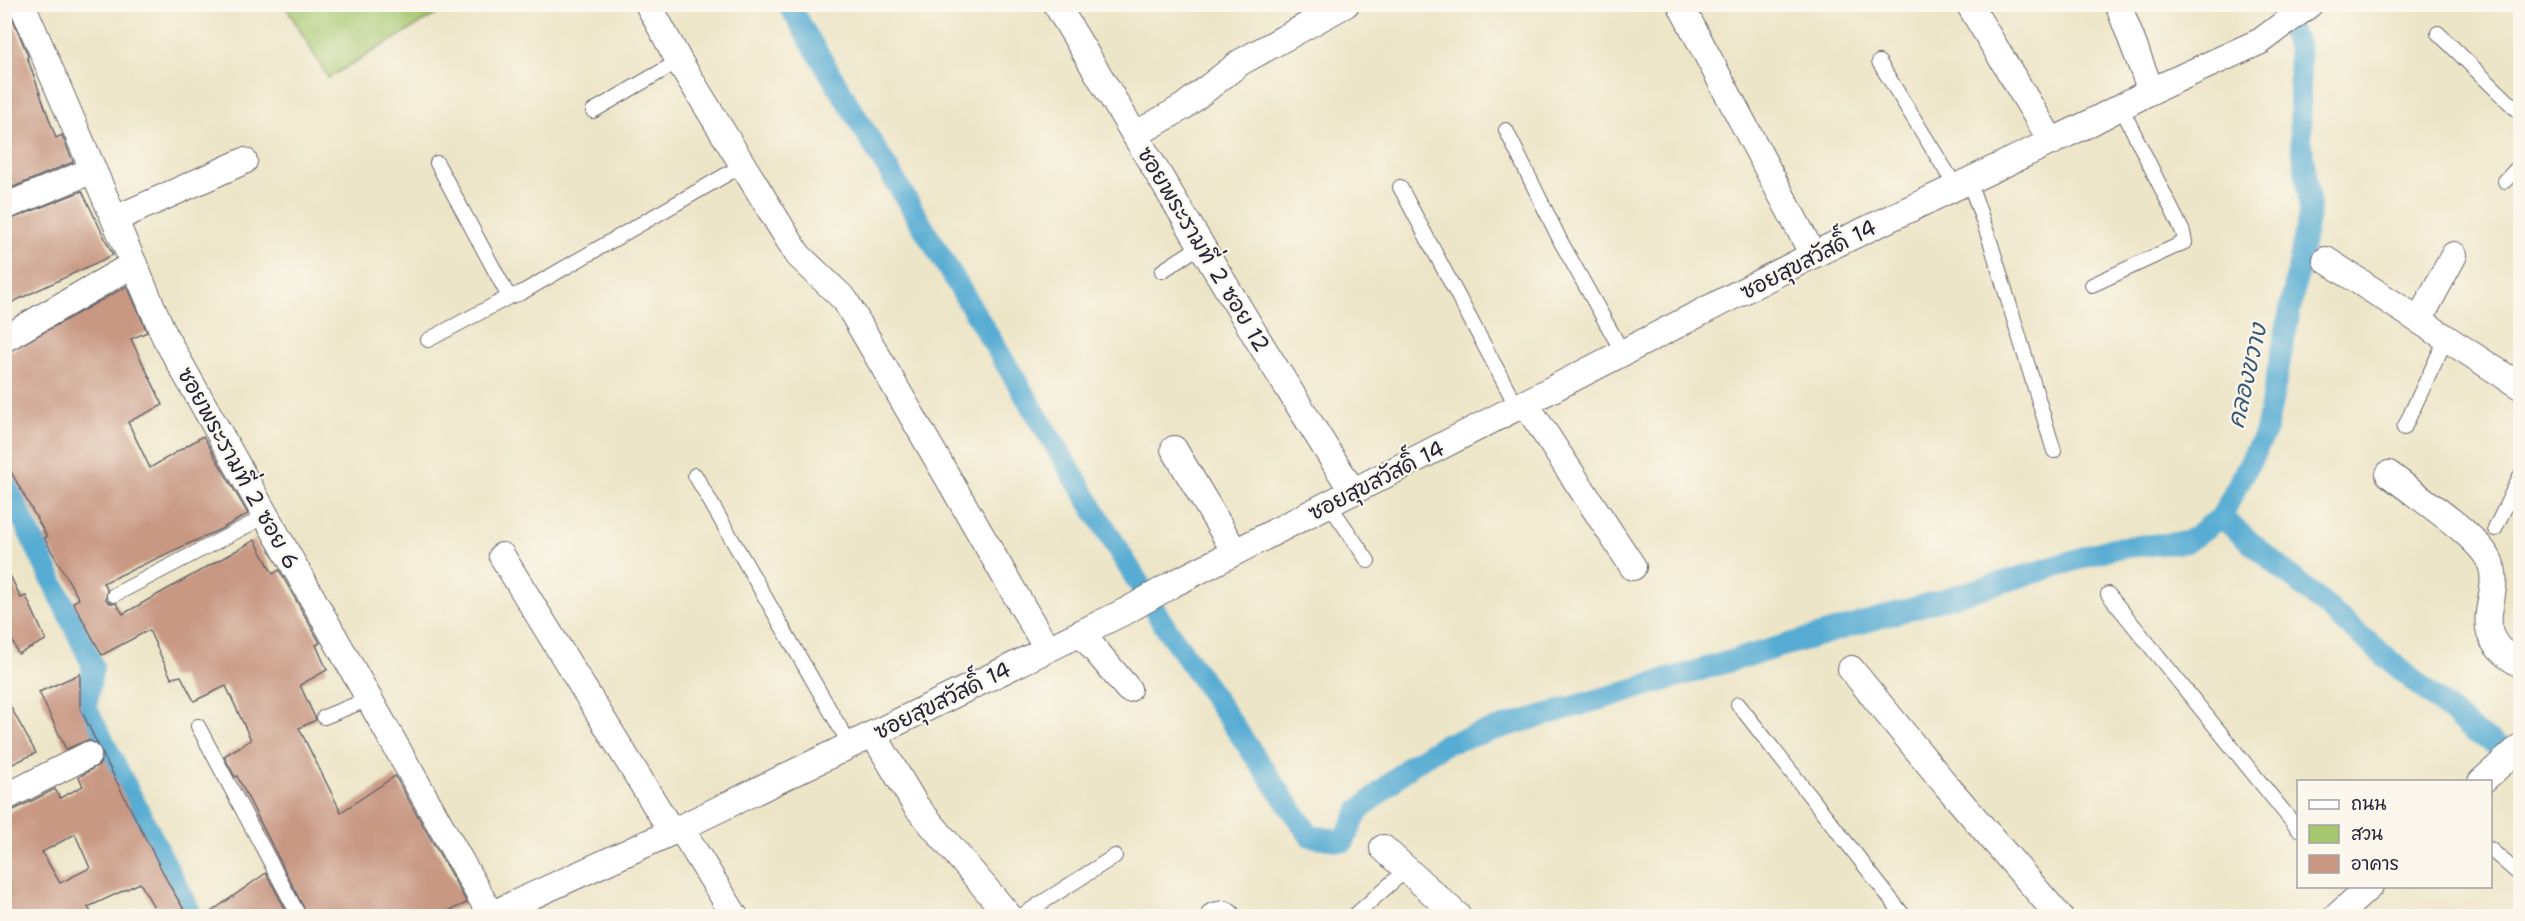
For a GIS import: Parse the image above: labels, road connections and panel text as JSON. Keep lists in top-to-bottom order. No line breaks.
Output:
{"streets":{"street":["ซอยพระรามที่ 2 ซอย 12","ซอยสุขสวัสดิ์ 14","ซอยพระรามที่ 2 ซอย 6"]},"crossings":[["ซอยพระรามที่ 2 ซอย 12","ซอยสุขสวัสดิ์ 14"],["ซอยสุขสวัสดิ์ 14","ซอยพระรามที่ 2 ซอย 6"]],"water":["คลองขวาง"],"legend":["ถนน","สวน","อาคาร"]}
